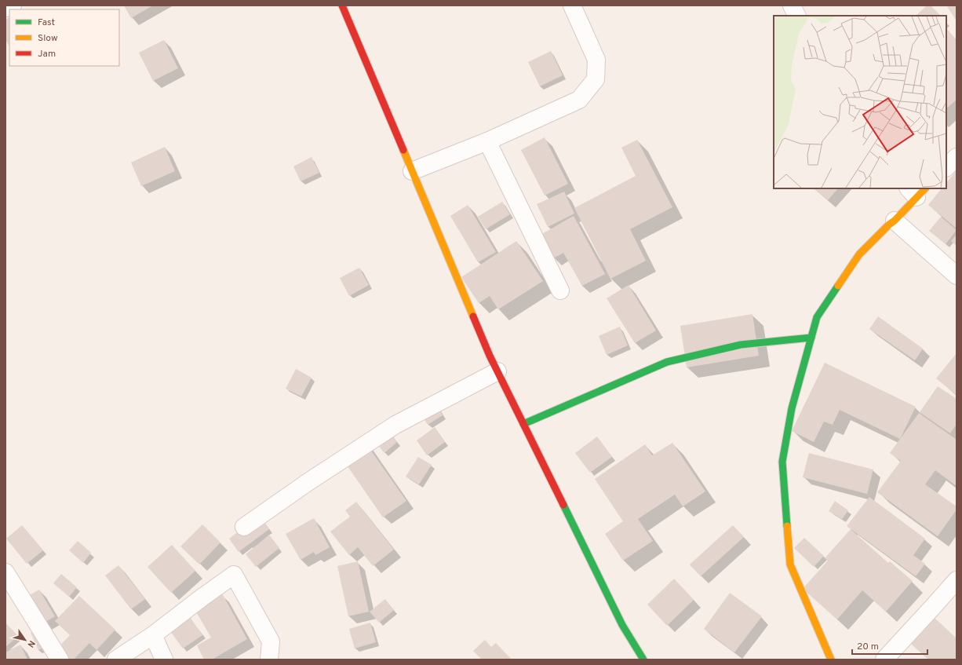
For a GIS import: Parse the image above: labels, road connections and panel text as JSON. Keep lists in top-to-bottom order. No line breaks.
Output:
{"legend":["Fast","Slow","Jam"],"scale_bar":"20 m","north":"bottom right"}
